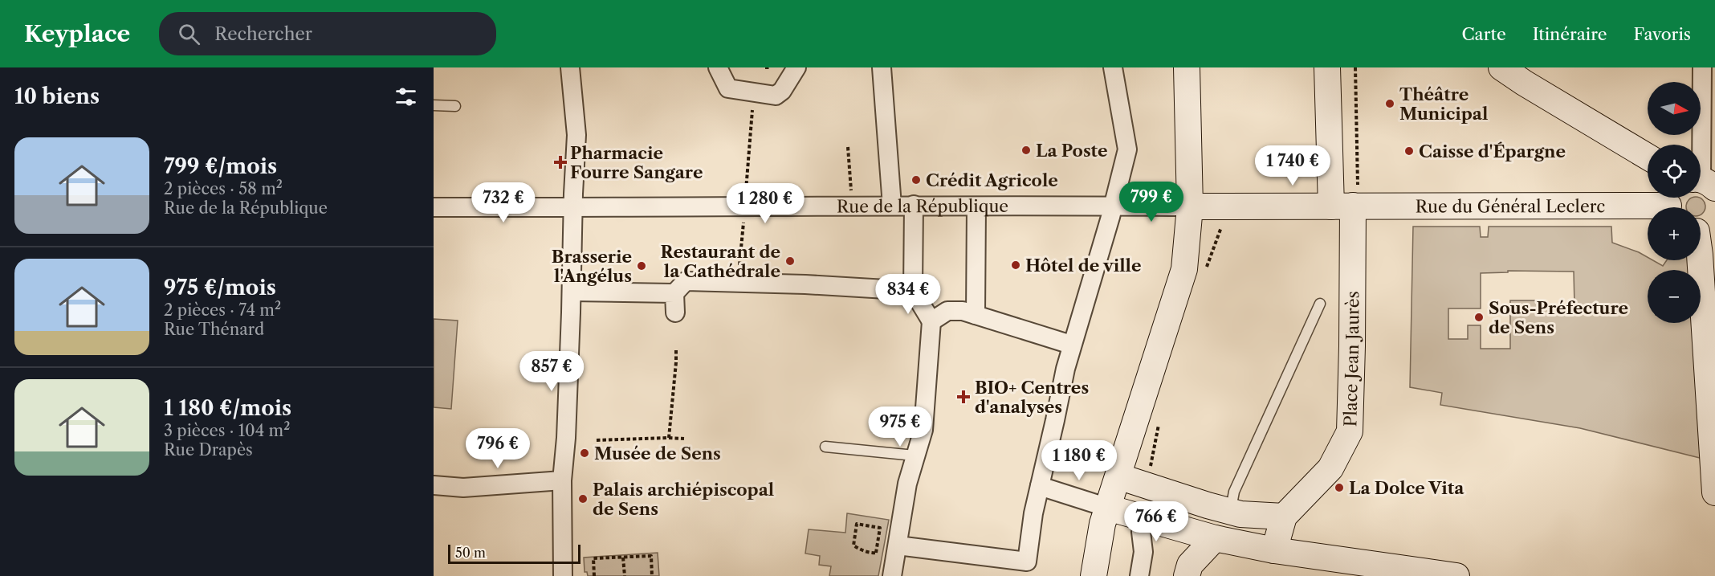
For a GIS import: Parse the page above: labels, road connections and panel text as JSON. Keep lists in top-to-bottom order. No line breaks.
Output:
{"streets":{"main road":["Rue du Général Leclerc","Rue de la République","Place Jean Jaurès"]},"crossings":[["Rue du Général Leclerc","Rue de la République"],["Rue du Général Leclerc","Place Jean Jaurès"],["Rue de la République","Place Jean Jaurès"]],"places":{"other":["Théâtre Municipal","La Poste","Caisse d'Épargne","Crédit Agricole","Restaurant de la Cathédrale","Hôtel de ville","Brasserie l'Angélus","Sous-Préfecture de Sens","Musée de Sens","La Dolce Vita","Palais archiépiscopal de Sens"],"health":["Pharmacie Fourre Sangare","BIO+ Centres d'analyses"]},"scale_bar":"50 m","north":"right","page":{"header":"Keyplace","search":"Rechercher","nav":["Carte","Itinéraire","Favoris"],"heading":"10 biens","map_buttons":["+","−"],"list":[{"name":"799 €/mois","note":"2 pièces · 58 m² · Rue de la République"},{"name":"975 €/mois","note":"2 pièces · 74 m² · Rue Thénard"},{"name":"1 180 €/mois","note":"3 pièces · 104 m² · Rue Drapès"}],"price":["1 740 €","799 €","732 €","1 280 €","834 €","857 €","975 €","796 €","1 180 €","766 €"],"scale":"50 m"}}
